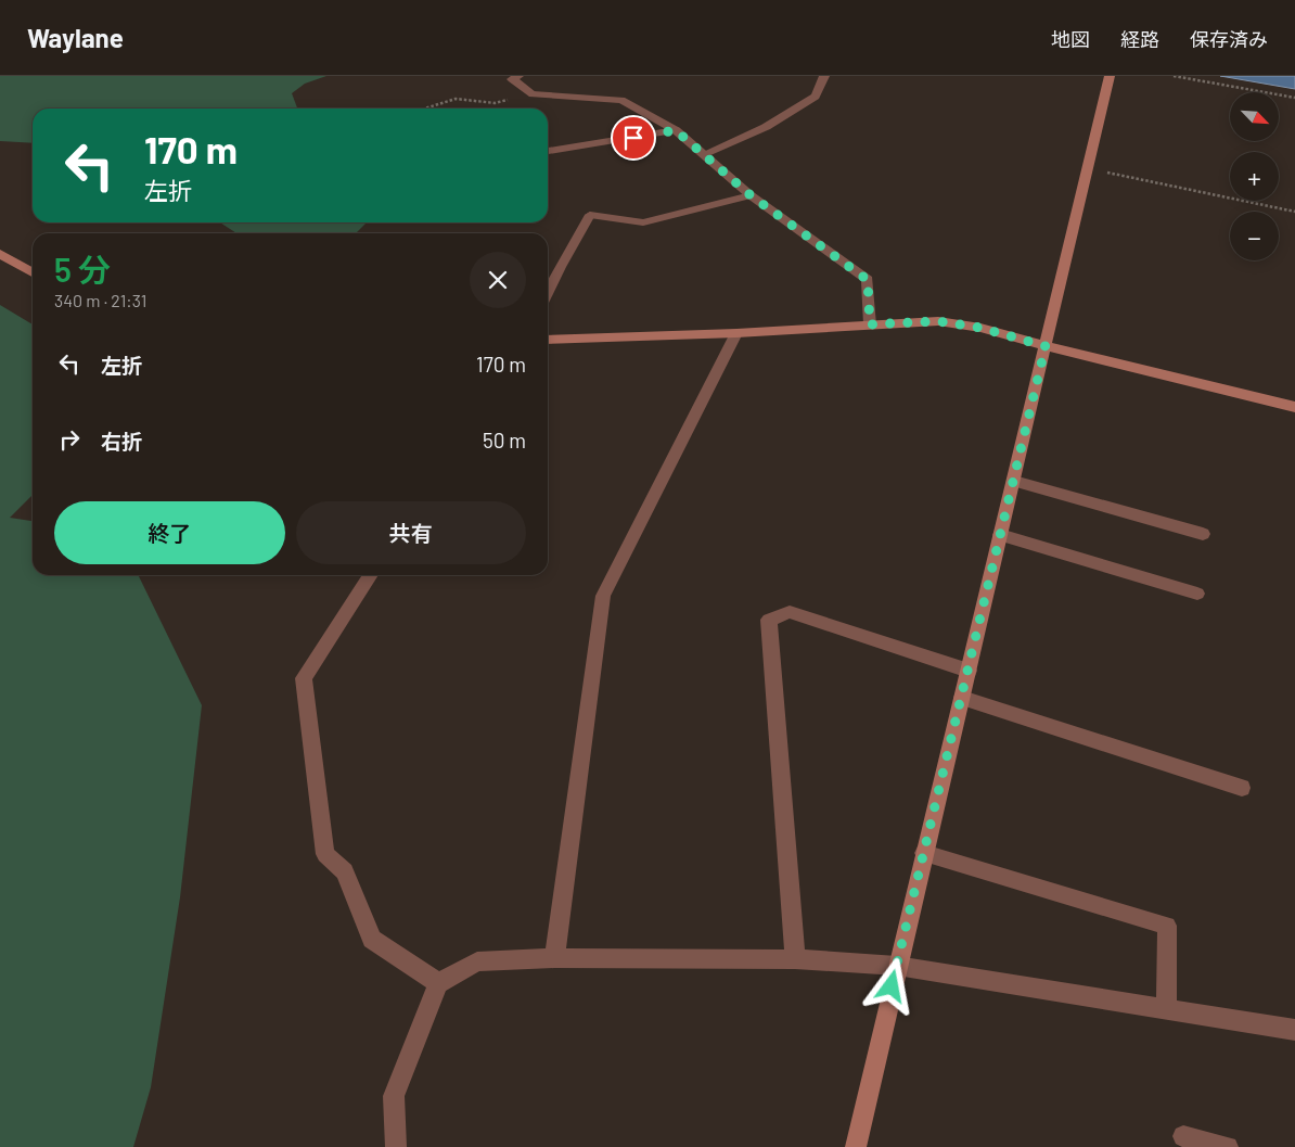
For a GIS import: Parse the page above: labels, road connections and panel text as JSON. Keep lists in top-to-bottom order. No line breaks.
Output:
{"north":"bottom right","page":{"header":"Waylane","nav":["地図","経路","保存済み"],"map_buttons":["+","−"],"turn":["170 m","左折"],"heading":["5 分","340 m · 21:31"],"list":[{"name":"左折","value":"170 m"},{"name":"右折","value":"50 m"}],"buttons":["終了","共有"]}}
